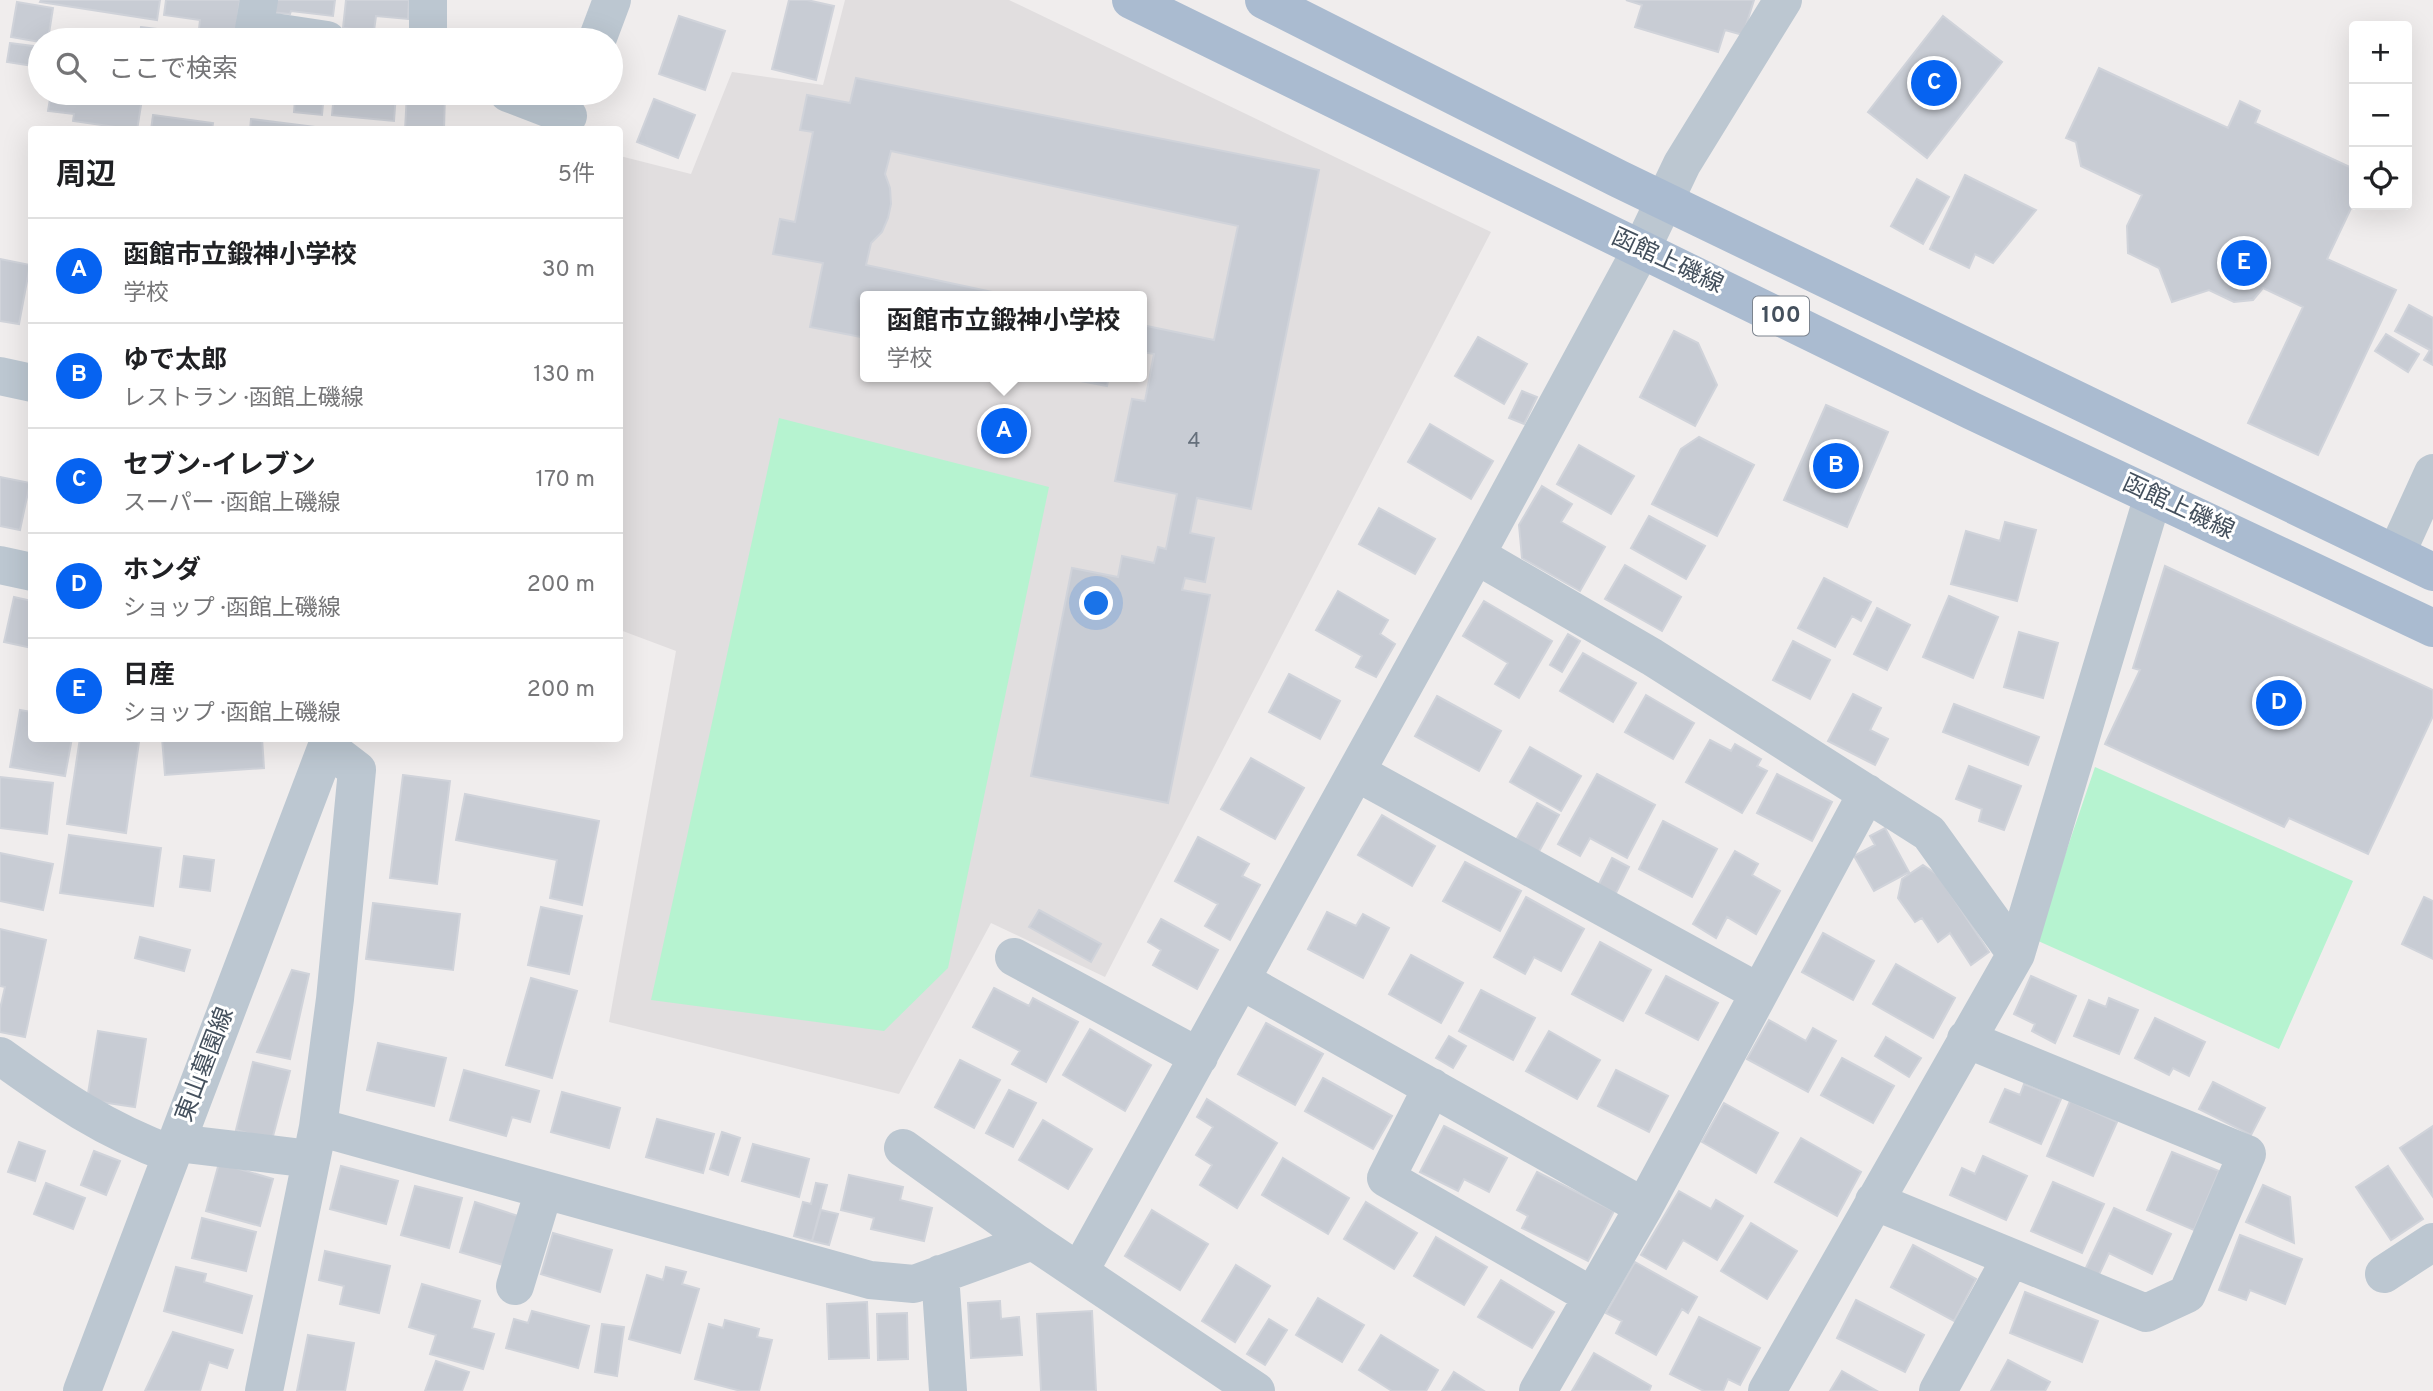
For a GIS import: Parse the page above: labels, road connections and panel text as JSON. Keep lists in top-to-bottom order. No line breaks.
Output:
{"streets":{"main road":["函館上磯線","100"],"street":["東山墓園線"]},"house_numbers":["4"],"page":{"map_buttons":["+","−"],"search":"ここで検索","pins":["C","E","A","B","D"],"heading":["周辺","5件"],"list":[{"mark":"A","name":"函館市立鍛神小学校","note":"学校","value":"30 m"},{"mark":"B","name":"ゆで太郎","note":"レストラン · 函館上磯線","value":"130 m"},{"mark":"C","name":"セブン-イレブン","note":"スーパー · 函館上磯線","value":"170 m"},{"mark":"D","name":"ホンダ","note":"ショップ · 函館上磯線","value":"200 m"},{"mark":"E","name":"日産","note":"ショップ · 函館上磯線","value":"200 m"}],"popup":["函館市立鍛神小学校","学校"]}}
